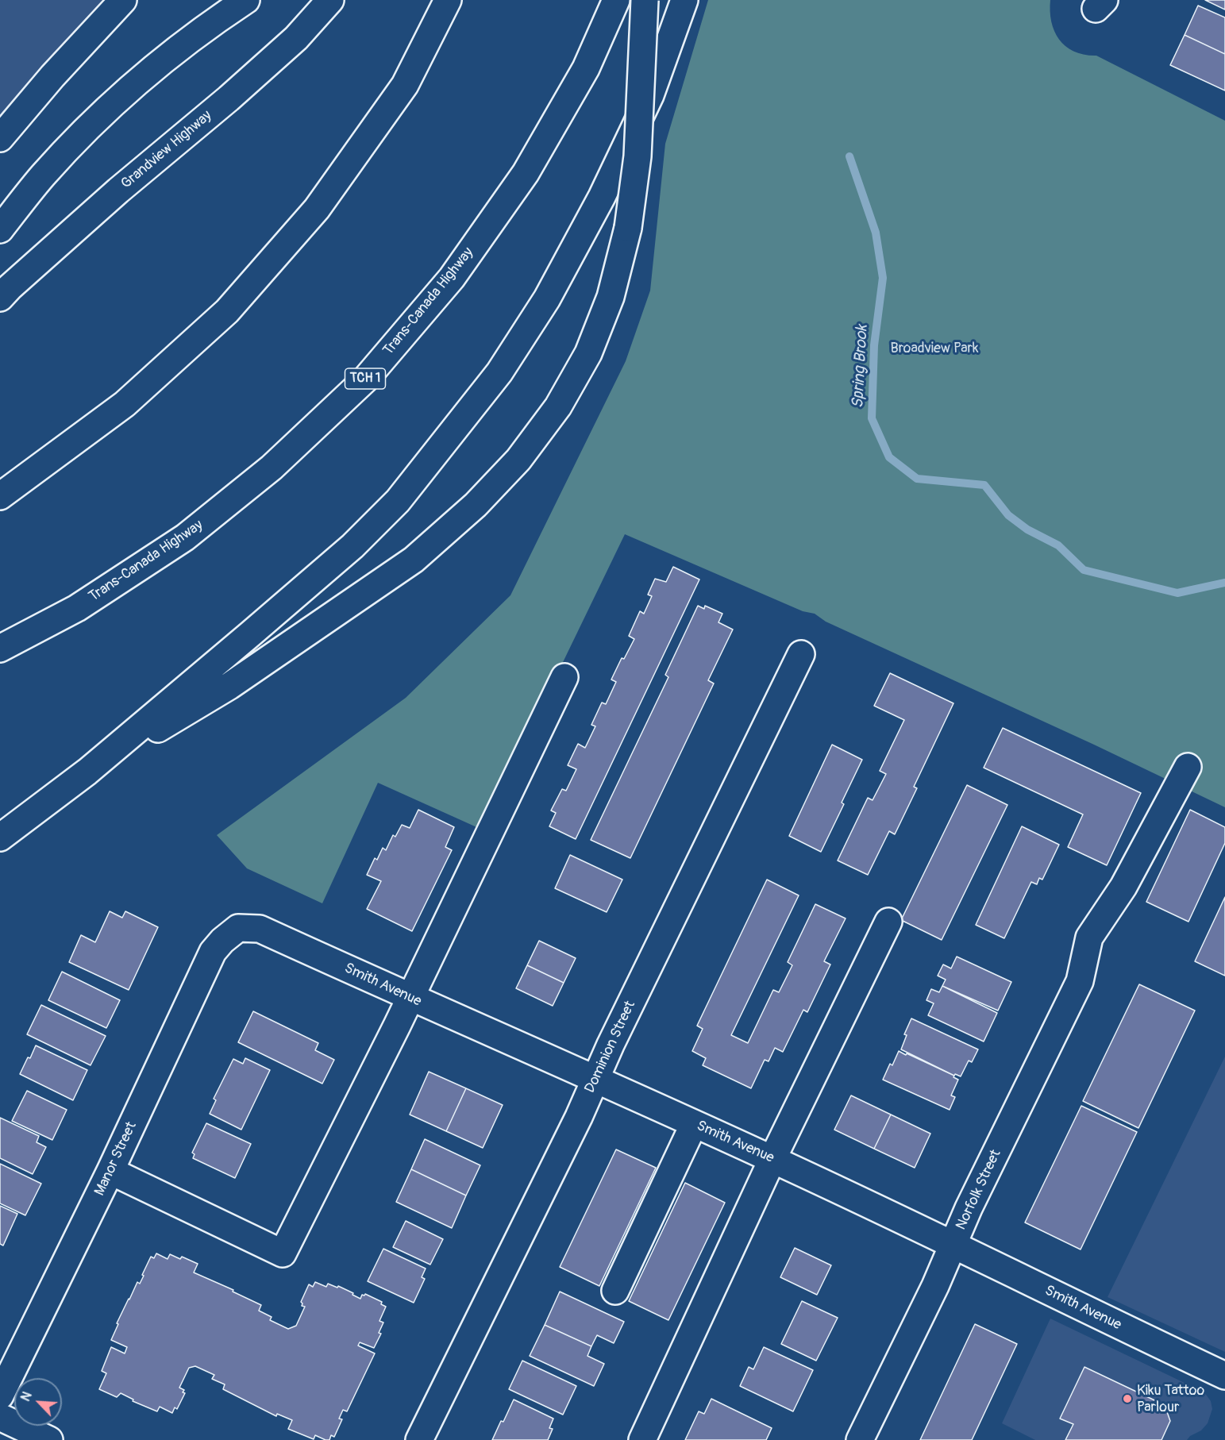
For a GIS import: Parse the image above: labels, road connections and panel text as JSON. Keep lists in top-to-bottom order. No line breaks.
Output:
{"streets":{"main road":["Grandview Highway","Trans-Canada Highway","TCH 1","Smith Avenue","Dominion Street","Manor Street","Norfolk Street"]},"crossings":[["Smith Avenue","Dominion Street"],["Smith Avenue","Manor Street"],["Smith Avenue","Norfolk Street"]],"water":["Spring Brook"],"parks":["Broadview Park"],"places":["Kiku Tattoo Parlour"],"north":"top left"}
